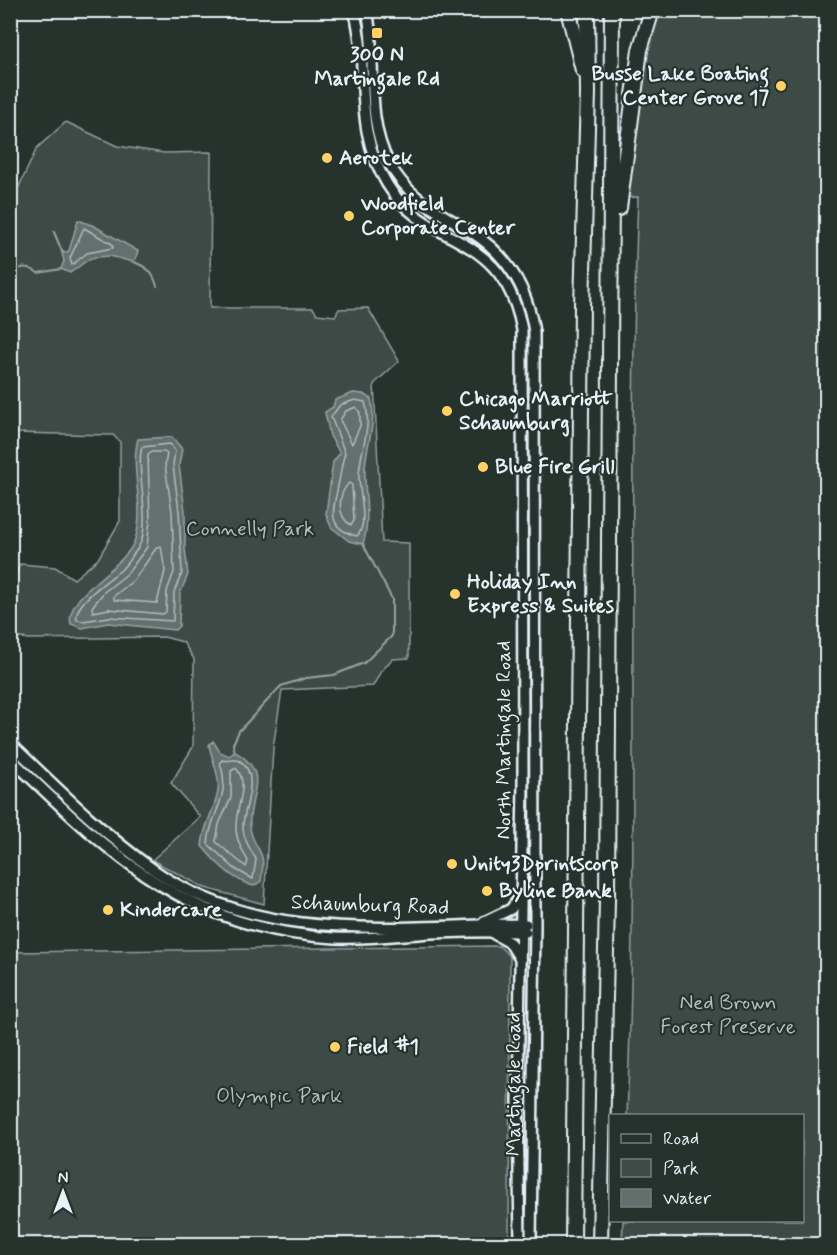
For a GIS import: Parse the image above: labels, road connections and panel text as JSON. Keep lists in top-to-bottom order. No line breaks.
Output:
{"streets":{"street":["North Martingale Road","Schaumburg Road","Martingale Road"]},"crossings":[["North Martingale Road","Schaumburg Road"],["North Martingale Road","Martingale Road"],["Schaumburg Road","Martingale Road"]],"parks":["Connelly Park","Ned Brown Forest Preserve","Olympic Park"],"places":{"transit":["300 N Martingale Rd"],"other":["Busse Lake Boating Center Grove 17","Aerotek","Woodfield Corporate Center","Chicago Marriott Schaumburg","Blue Fire Grill","Holiday Inn Express & Suites","Unity3Dprintscorp","Byline Bank","Kindercare","Field #1"]},"legend":["Road","Park","Water"],"north":"top"}
